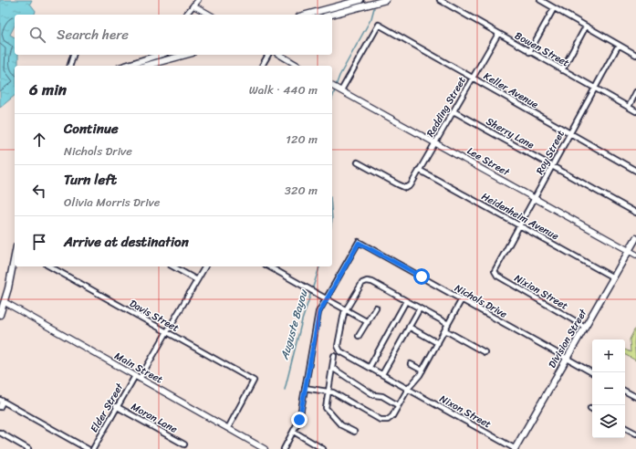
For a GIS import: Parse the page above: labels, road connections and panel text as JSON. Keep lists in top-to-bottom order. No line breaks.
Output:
{"streets":{"main road":["Division Street"],"street":["Bowen Street","Keller Avenue","Redding Street","Sherry Lane","Roy Street","Lee Street","Heidenheim Avenue","Nixion Street","Nichols Drive","Davis Street","Main Street","Elder Street","Nixon Street","Moran Lane"]},"crossings":[["Bowen Street","Redding Street"],["Bowen Street","Roy Street"],["Keller Avenue","Redding Street"],["Keller Avenue","Roy Street"],["Keller Avenue","Lee Street"],["Redding Street","Sherry Lane"],["Redding Street","Lee Street"],["Redding Street","Heidenheim Avenue"],["Sherry Lane","Roy Street"],["Roy Street","Lee Street"],["Roy Street","Heidenheim Avenue"],["Roy Street","Nixion Street"],["Lee Street","Division Street"],["Heidenheim Avenue","Division Street"],["Nixion Street","Division Street"],["Nichols Drive","Division Street"],["Davis Street","Main Street"],["Division Street","Nixon Street"],["Main Street","Elder Street"],["Elder Street","Moran Lane"]],"water":["Auguste Bayou"],"page":{"search":"Search here","heading":["6 min","Walk · 440 m"],"list":[["Continue","Nichols Drive","120 m"],["Turn left","Olivia Morris Drive","320 m"],"Arrive at destination"],"map_buttons":["+","−"]}}
